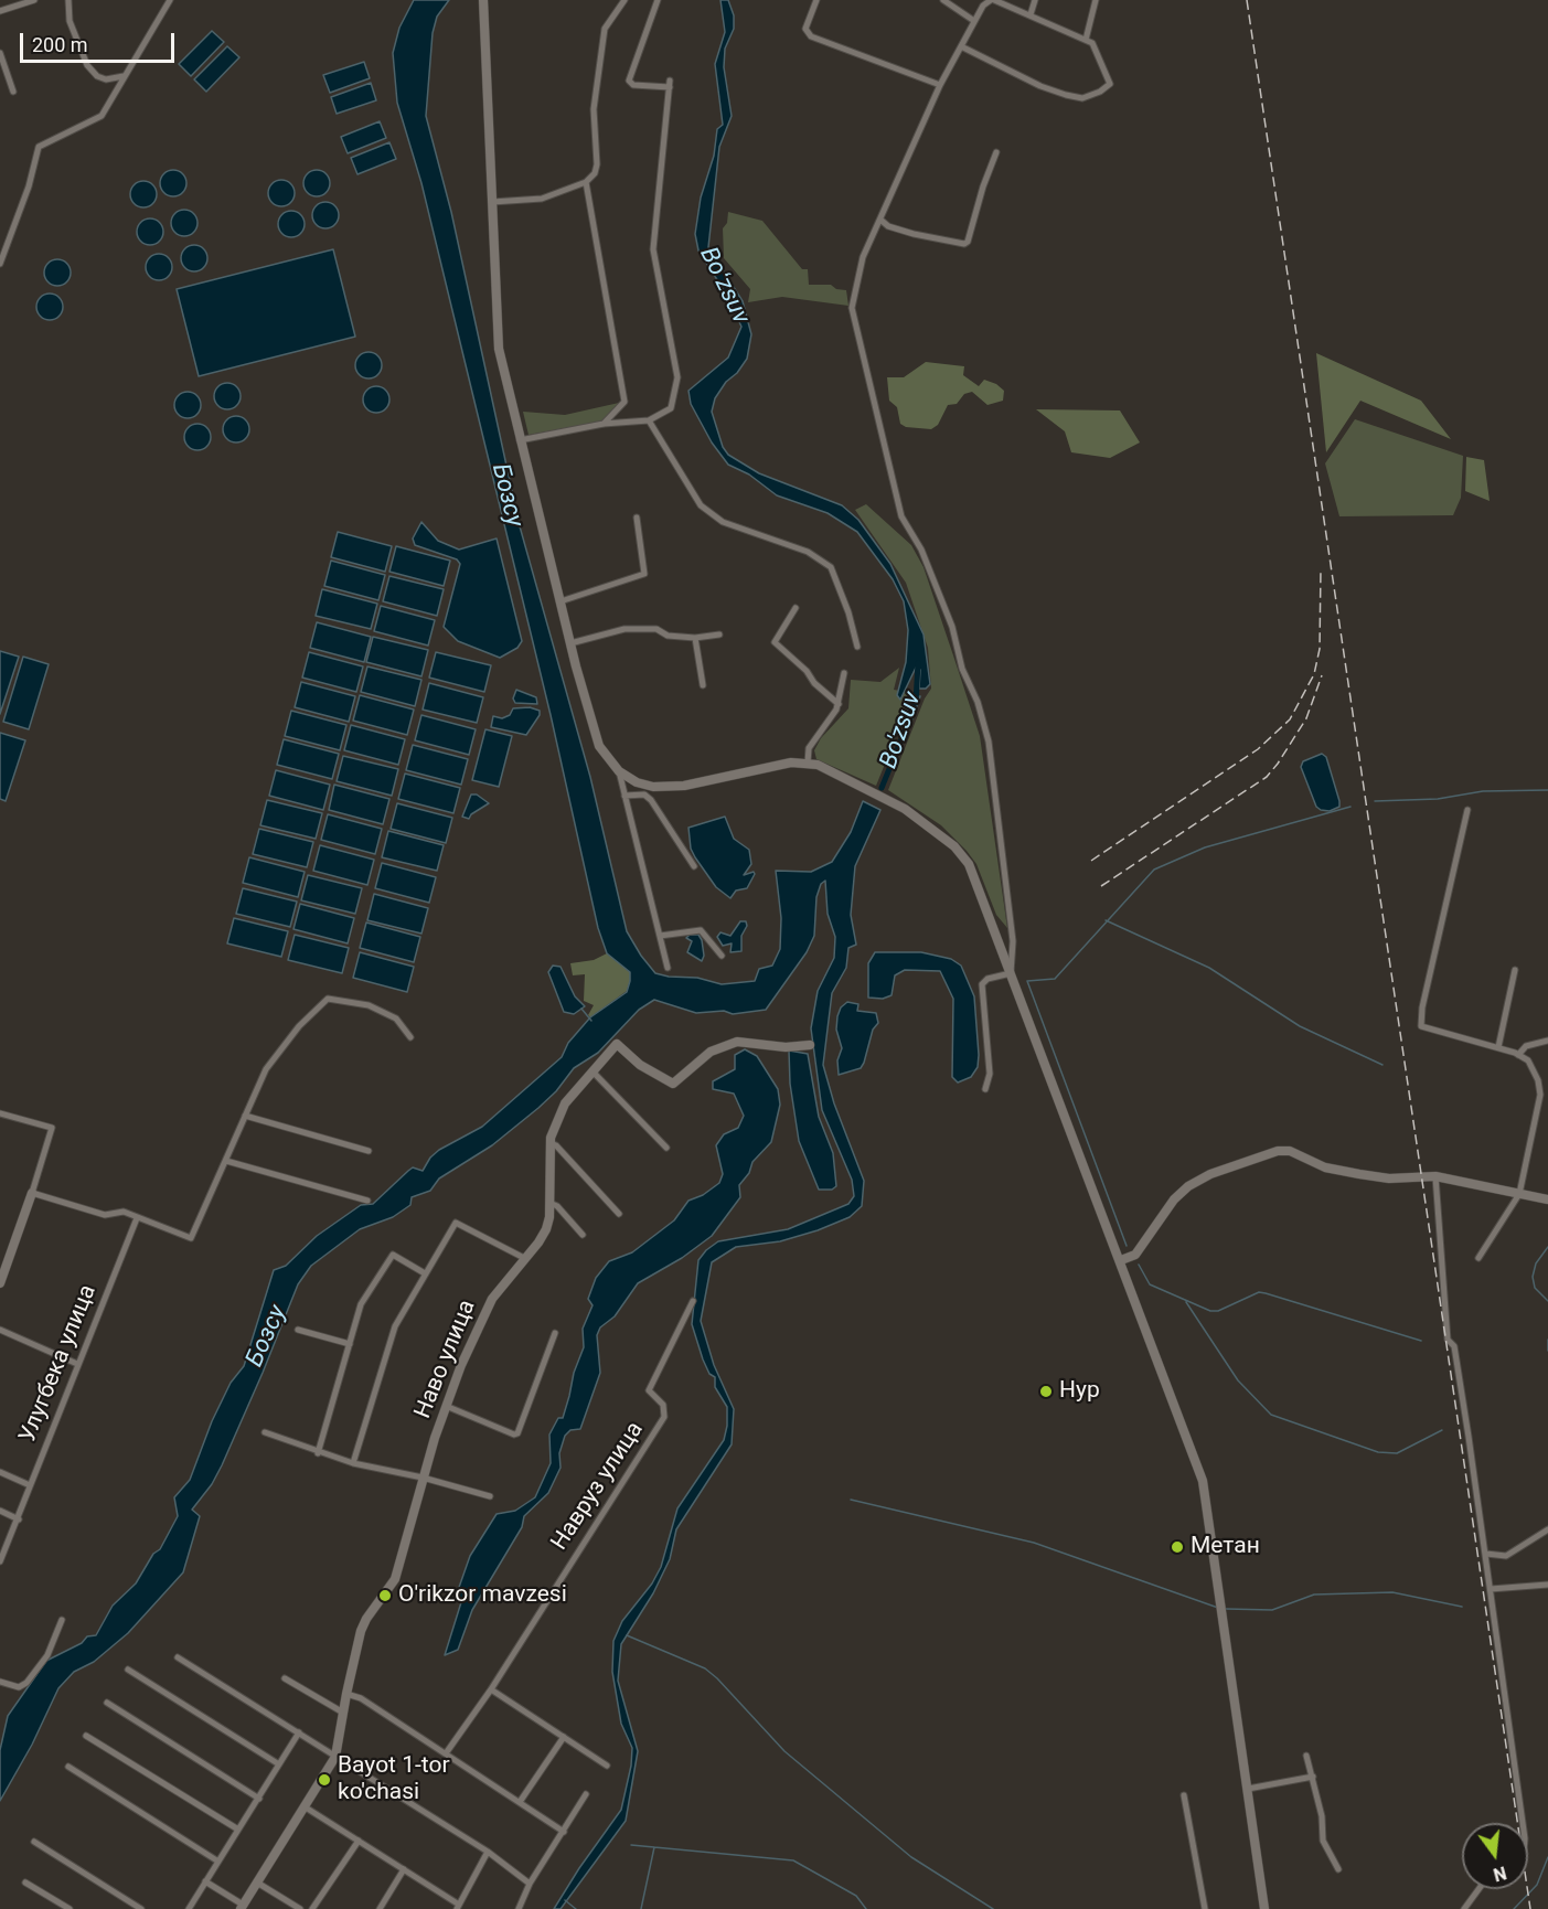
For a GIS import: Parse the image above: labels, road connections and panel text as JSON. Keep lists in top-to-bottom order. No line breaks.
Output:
{"streets":{"main road":["Наво улица"],"street":["Улугбека улица","Навруз улица"]},"water":["Boʻzsuv","Бозсу","Bo'zsuv"],"places":["Нур","Метан","O'rikzor mavzesi","Bayot 1-tor ko'chasi"],"scale_bar":"200 m","north":"bottom"}
